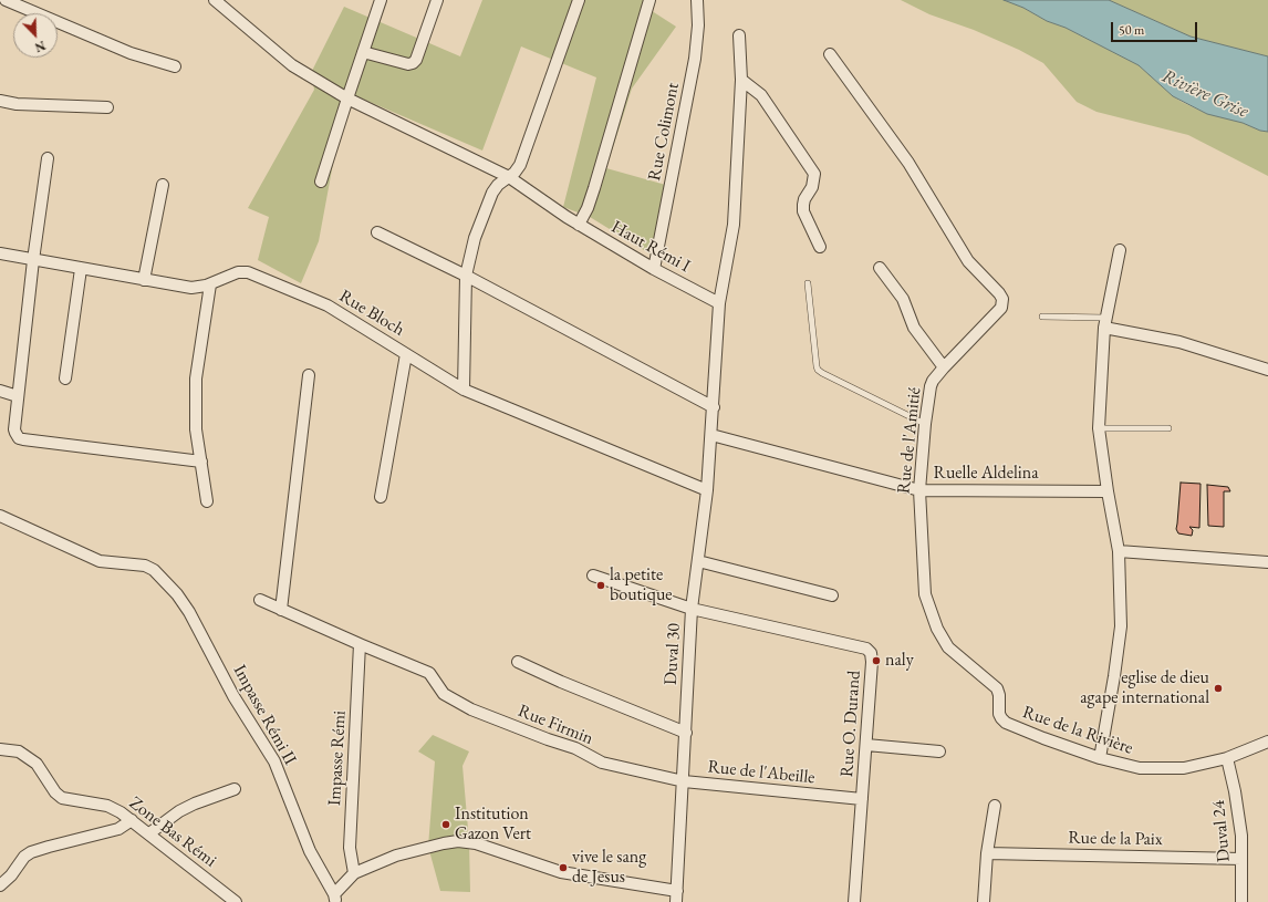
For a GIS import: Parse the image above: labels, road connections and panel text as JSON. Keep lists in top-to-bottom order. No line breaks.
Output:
{"streets":{"street":["Rue Colimont","Haut Rémi I","Rue Bloch","Rue de l'Amitié","Ruelle Aldelina","Duval 30","Impasse Rémi II","Rue O. Durand","Rue Firmin","Rue de la Rivière","Impasse Rémi","Rue de l'Abeille","Duval 24","Zone Bas Rémi","Rue de la Paix"]},"crossings":[["Rue Colimont","Haut Rémi I"],["Haut Rémi I","Duval 30"],["Rue Bloch","Duval 30"],["Rue de l'Amitié","Ruelle Aldelina"],["Rue de l'Amitié","Rue de la Rivière"],["Ruelle Aldelina","Duval 30"],["Duval 30","Rue O. Durand"],["Duval 30","Rue Firmin"],["Duval 30","Rue de l'Abeille"],["Rue O. Durand","Rue de l'Abeille"],["Rue Firmin","Impasse Rémi"],["Rue Firmin","Rue de l'Abeille"],["Rue de la Rivière","Duval 24"],["Duval 24","Rue de la Paix"]],"water":["Rivière Grise"],"places":["la petite boutique","naly","eglise de dieu agape international","Institution Gazon Vert","vive le sang de Jesus"],"scale_bar":"50 m","north":"bottom right"}
